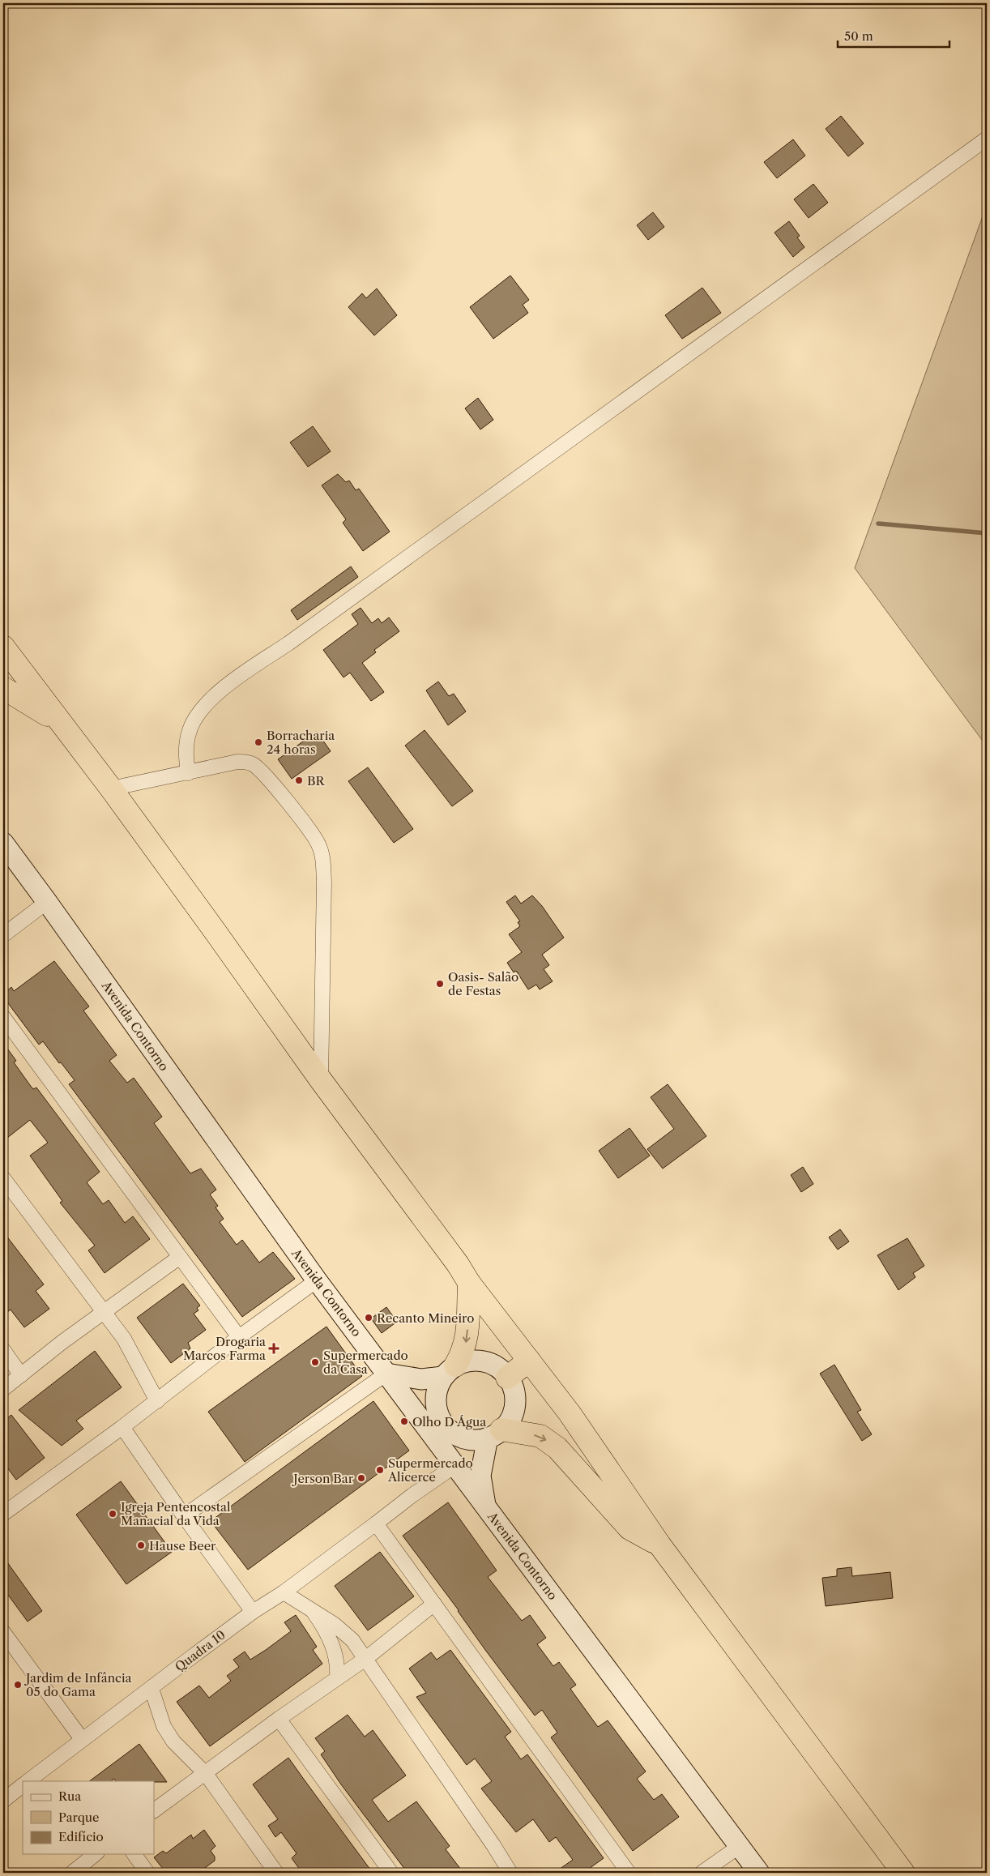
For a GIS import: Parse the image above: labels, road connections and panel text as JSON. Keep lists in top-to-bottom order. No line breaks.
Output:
{"streets":{"street":["Avenida Contorno","Quadra 10"]},"crossings":[["Avenida Contorno","Quadra 10"]],"places":{"other":["Borracharia 24 horas","BR","Oasis- Salão de Festas","Recanto Mineiro","Supermercado da Casa","Olho D Água","Supermercado Alicerce","Jerson Bar","Igreja Pentencostal Manacial da Vida","Hause Beer","Jardim de Infância 05 do Gama"],"health":["Drogaria Marcos Farma"]},"legend":["Rua","Parque","Edifício"],"scale_bar":"50 m"}
